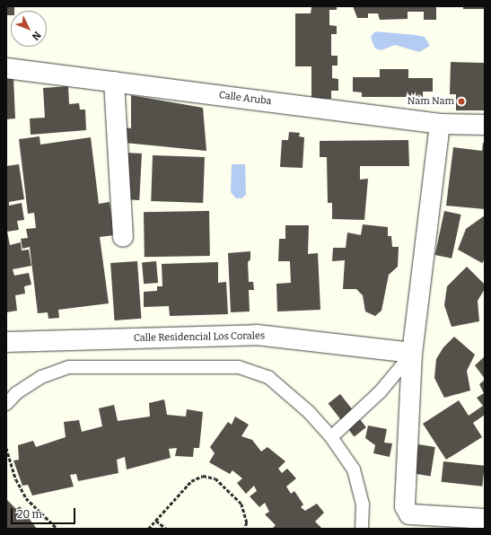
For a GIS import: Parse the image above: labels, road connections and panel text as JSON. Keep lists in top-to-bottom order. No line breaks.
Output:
{"streets":{"street":["Calle Aruba","Calle Residencial Los Corales"]},"places":["Nam Nam"],"scale_bar":"20 m","north":"bottom right"}
